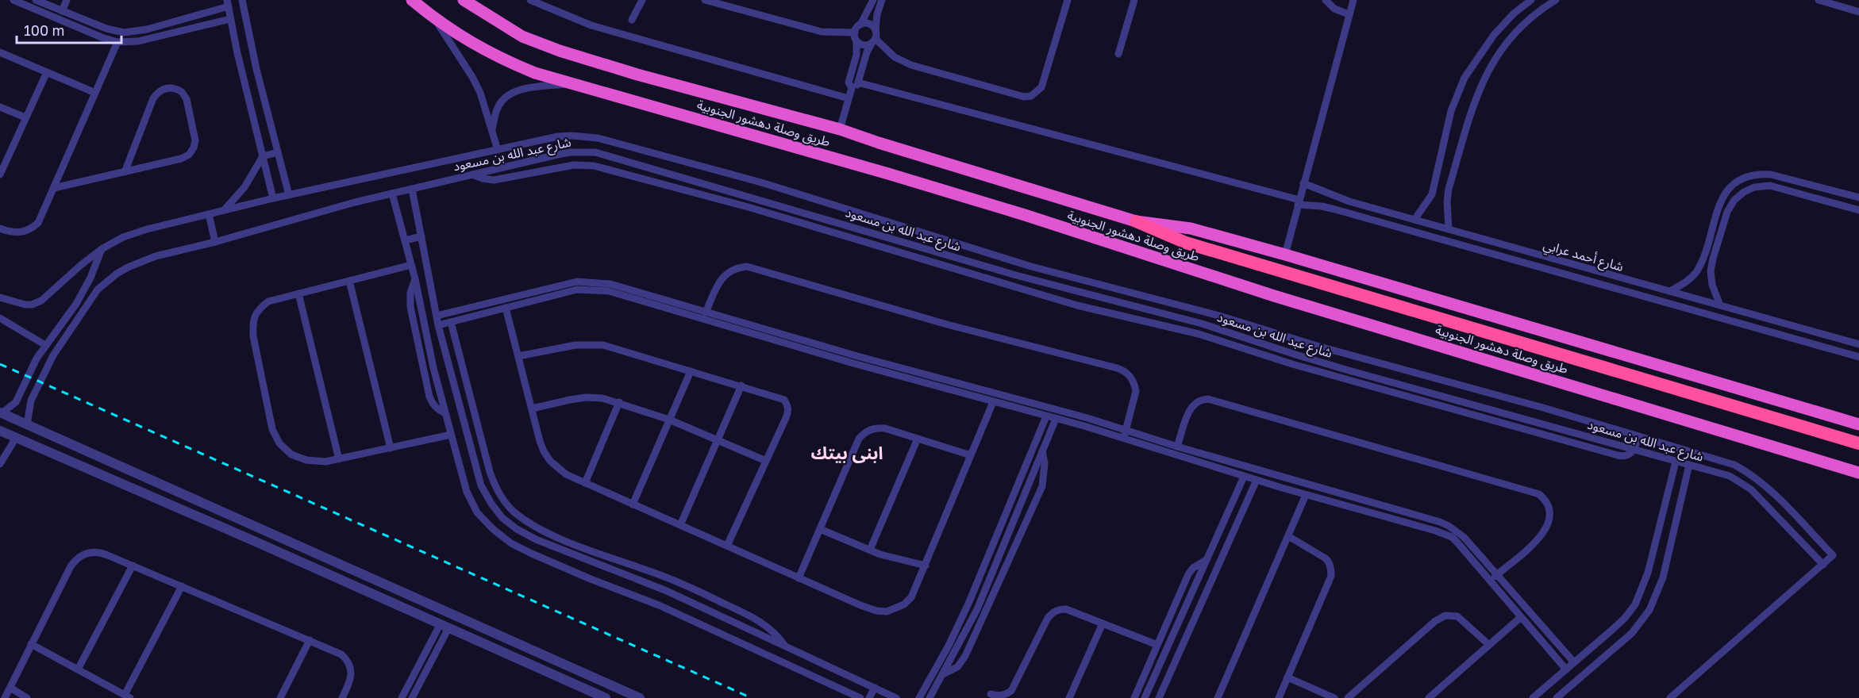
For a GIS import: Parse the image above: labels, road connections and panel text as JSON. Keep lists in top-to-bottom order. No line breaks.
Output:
{"streets":{"highway":["طريق وصلة دهشور الجنوبية"],"street":["شارع عبد الله بن مسعود","شارع أحمد عرابي"]},"districts":["ابنى بيتك"],"scale_bar":"100 m"}
